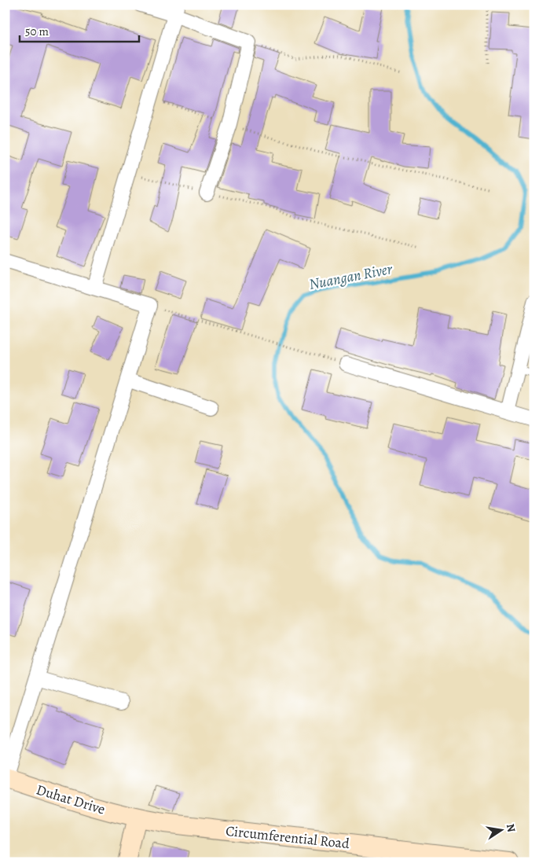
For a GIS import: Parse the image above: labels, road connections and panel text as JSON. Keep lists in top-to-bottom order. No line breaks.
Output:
{"streets":{"street":["Duhat Drive","Circumferential Road"]},"crossings":[["Duhat Drive","Circumferential Road"]],"water":["Nuangan River"],"scale_bar":"50 m","north":"right"}
